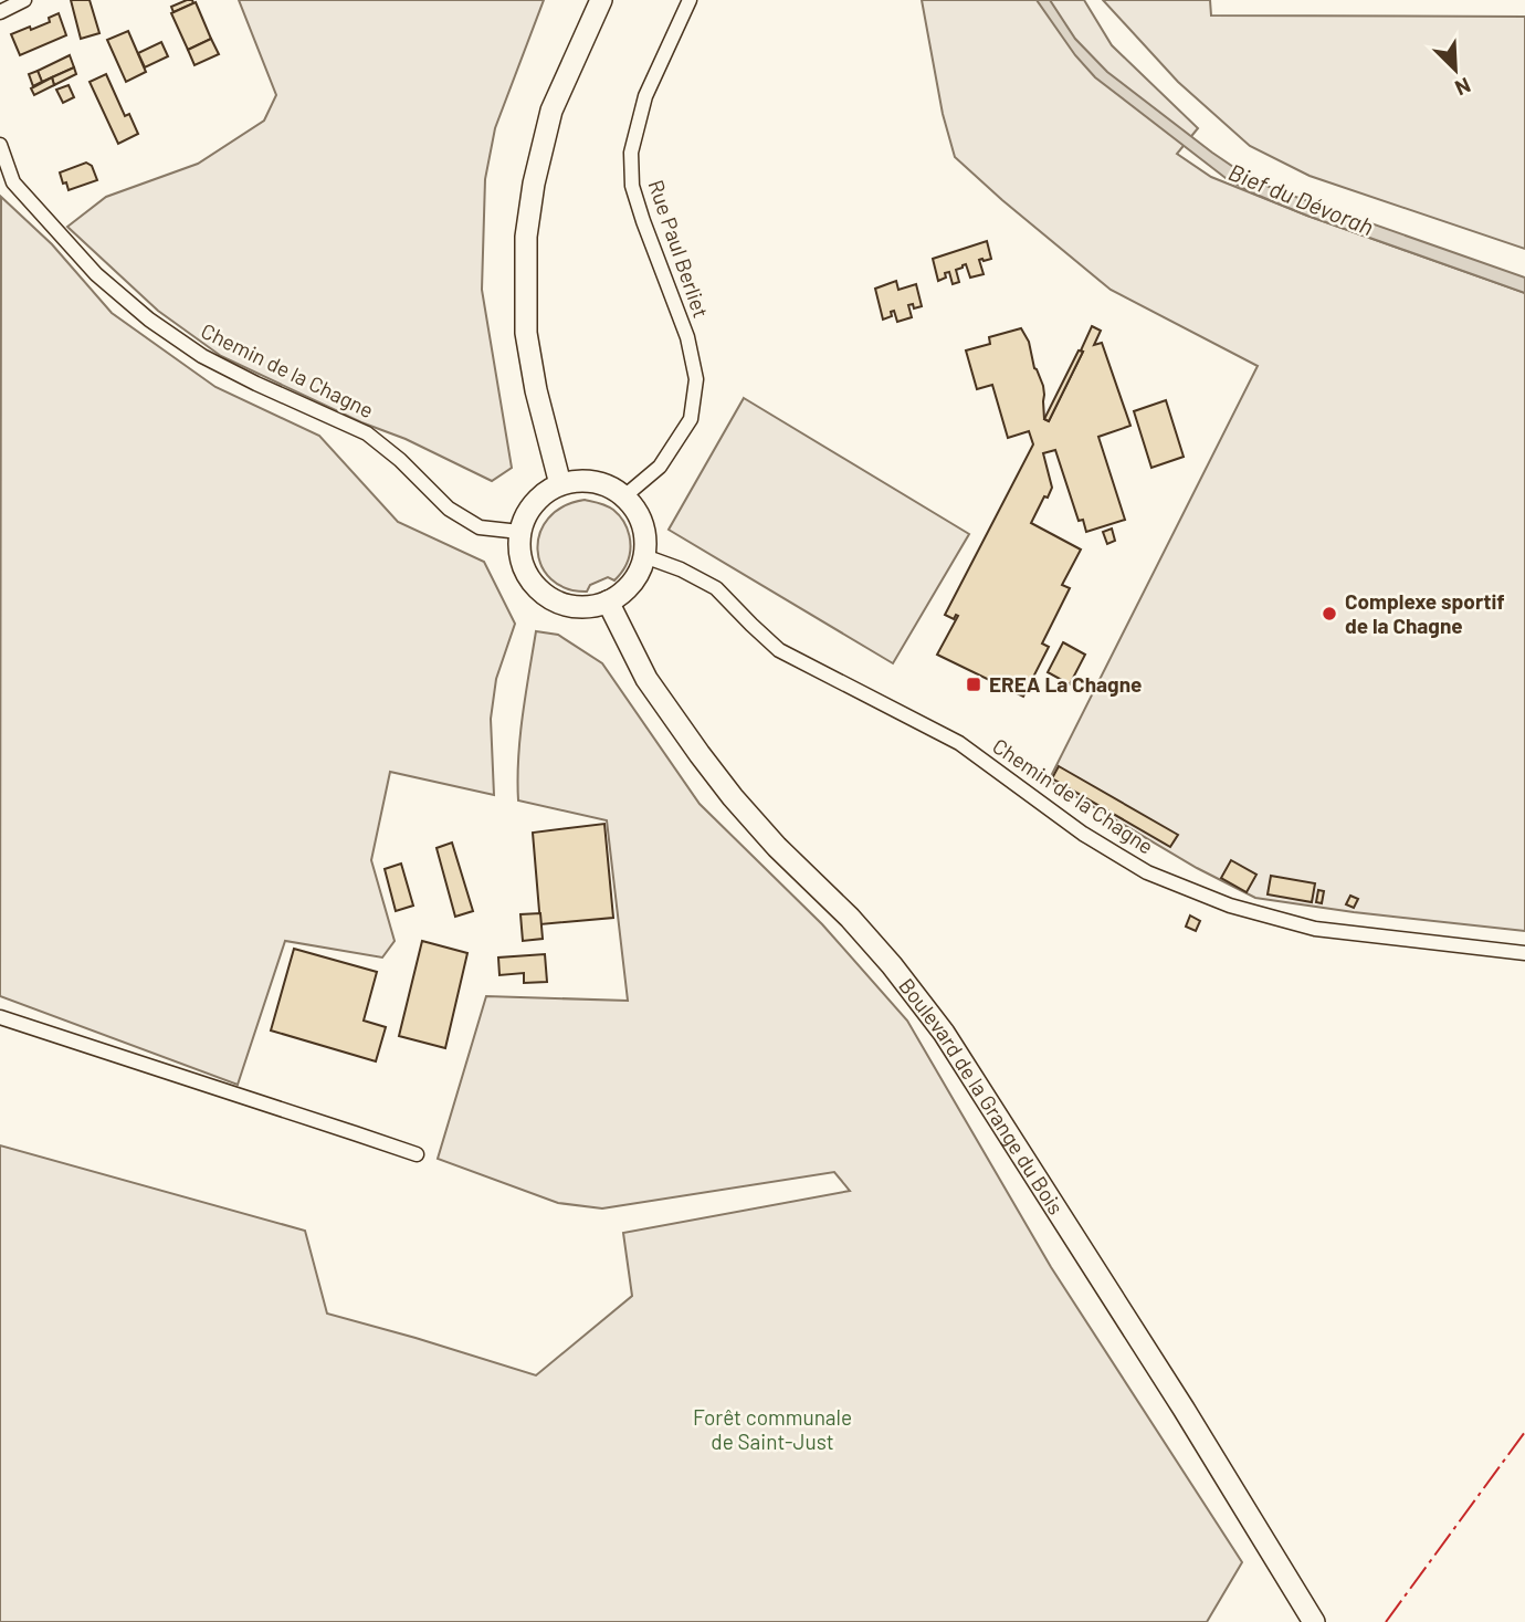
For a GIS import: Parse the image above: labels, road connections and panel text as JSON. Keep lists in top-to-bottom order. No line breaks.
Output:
{"streets":{"main road":["Boulevard de la Grange du Bois"],"street":["Rue Paul Berliet","Chemin de la Chagne"]},"crossings":[["Rue Paul Berliet","Chemin de la Chagne"],["Rue Paul Berliet","Boulevard de la Grange du Bois"],["Chemin de la Chagne","Boulevard de la Grange du Bois"]],"water":["Bief du Dévorah"],"parks":["Forêt communale de Saint-Just"],"places":{"other":["Complexe sportif de la Chagne"],"transit":["EREA La Chagne"]},"north":"bottom right"}
